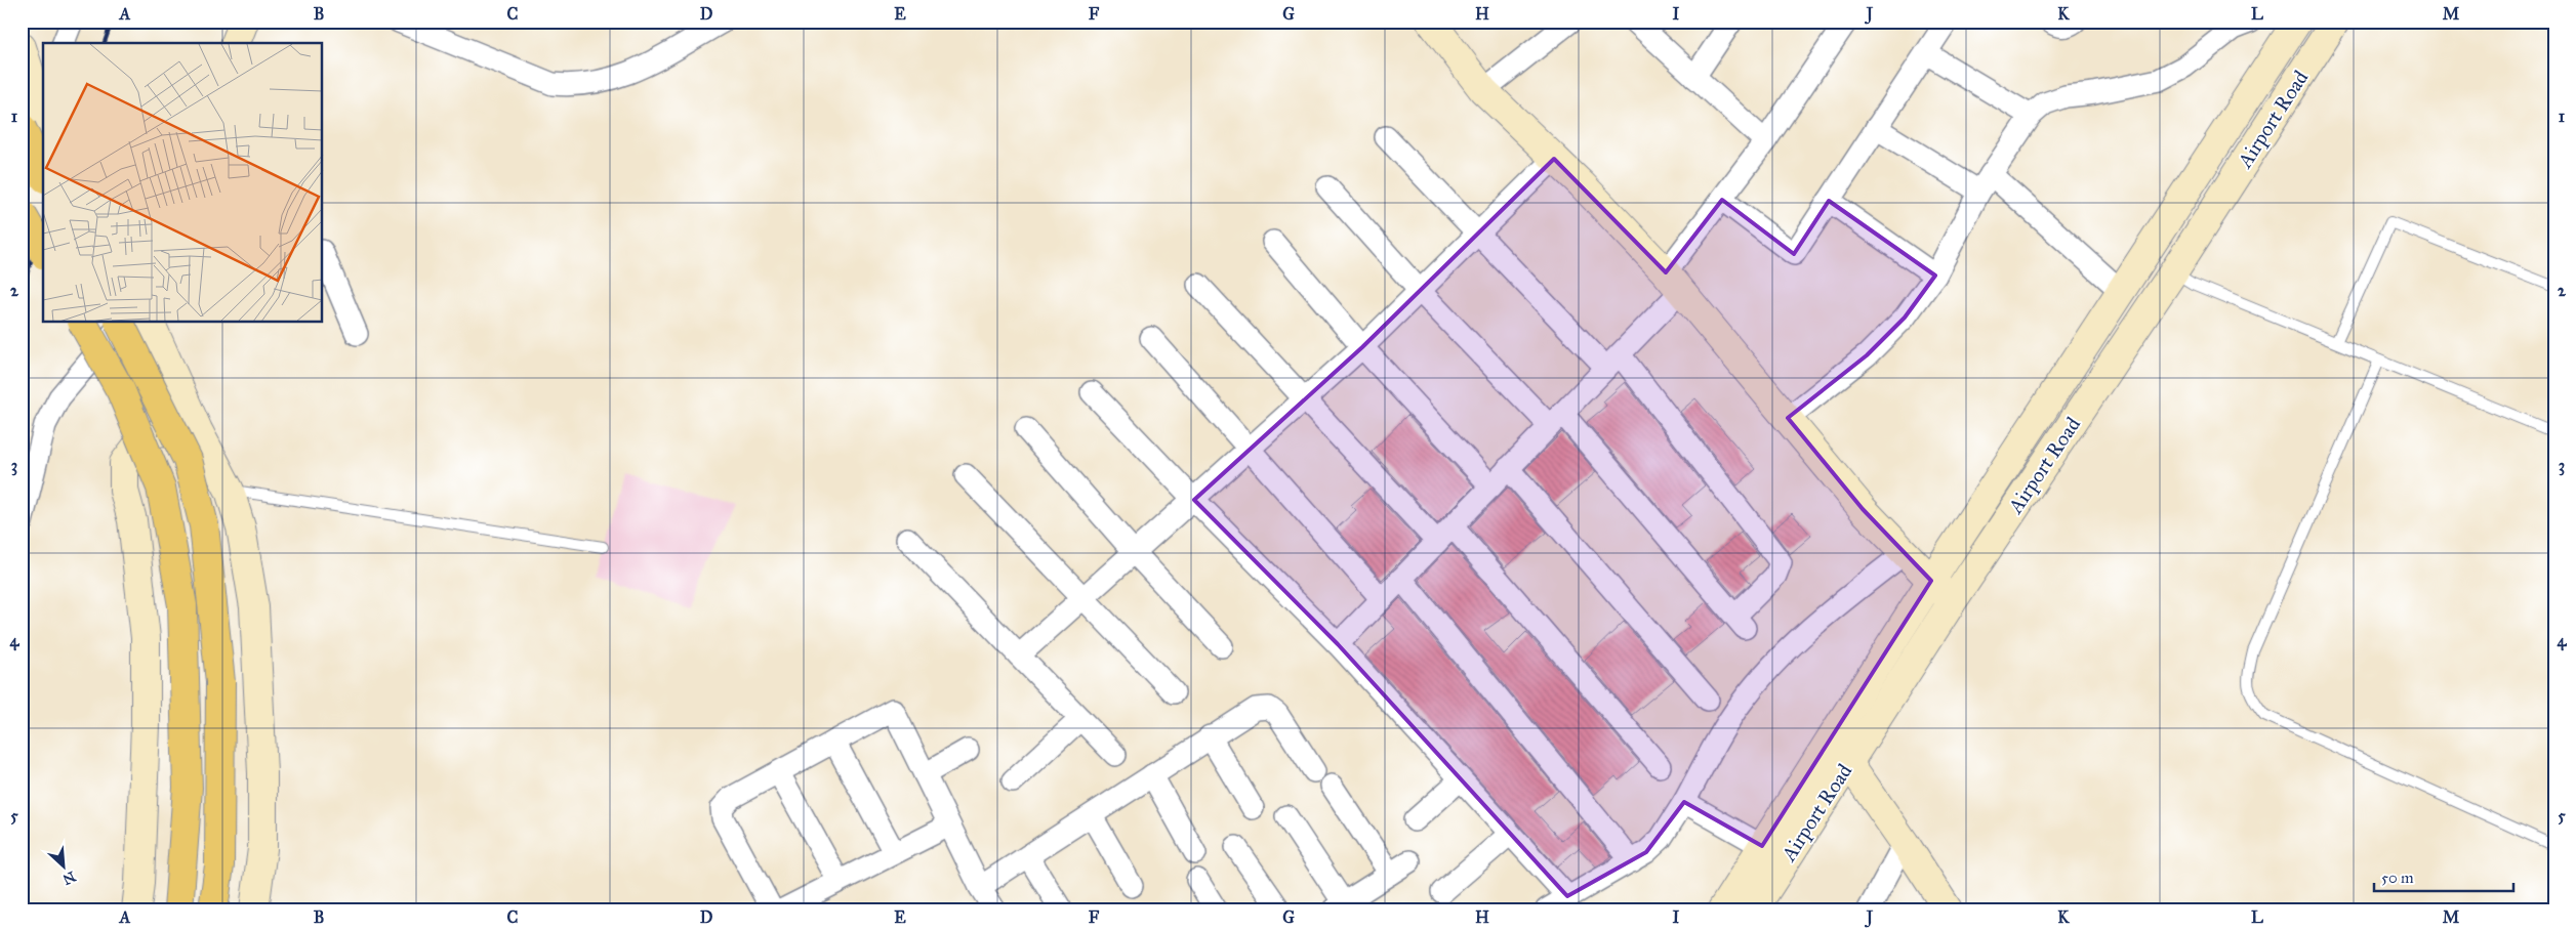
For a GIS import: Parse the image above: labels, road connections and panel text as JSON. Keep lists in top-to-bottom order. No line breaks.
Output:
{"streets":{"street":["Airport Road"]},"scale_bar":"50 m","north":"bottom right","grid":{"columns":["A","B","C","D","E","F","G","H","I","J","K","L","M"],"rows":["1","2","3","4","5"]}}
